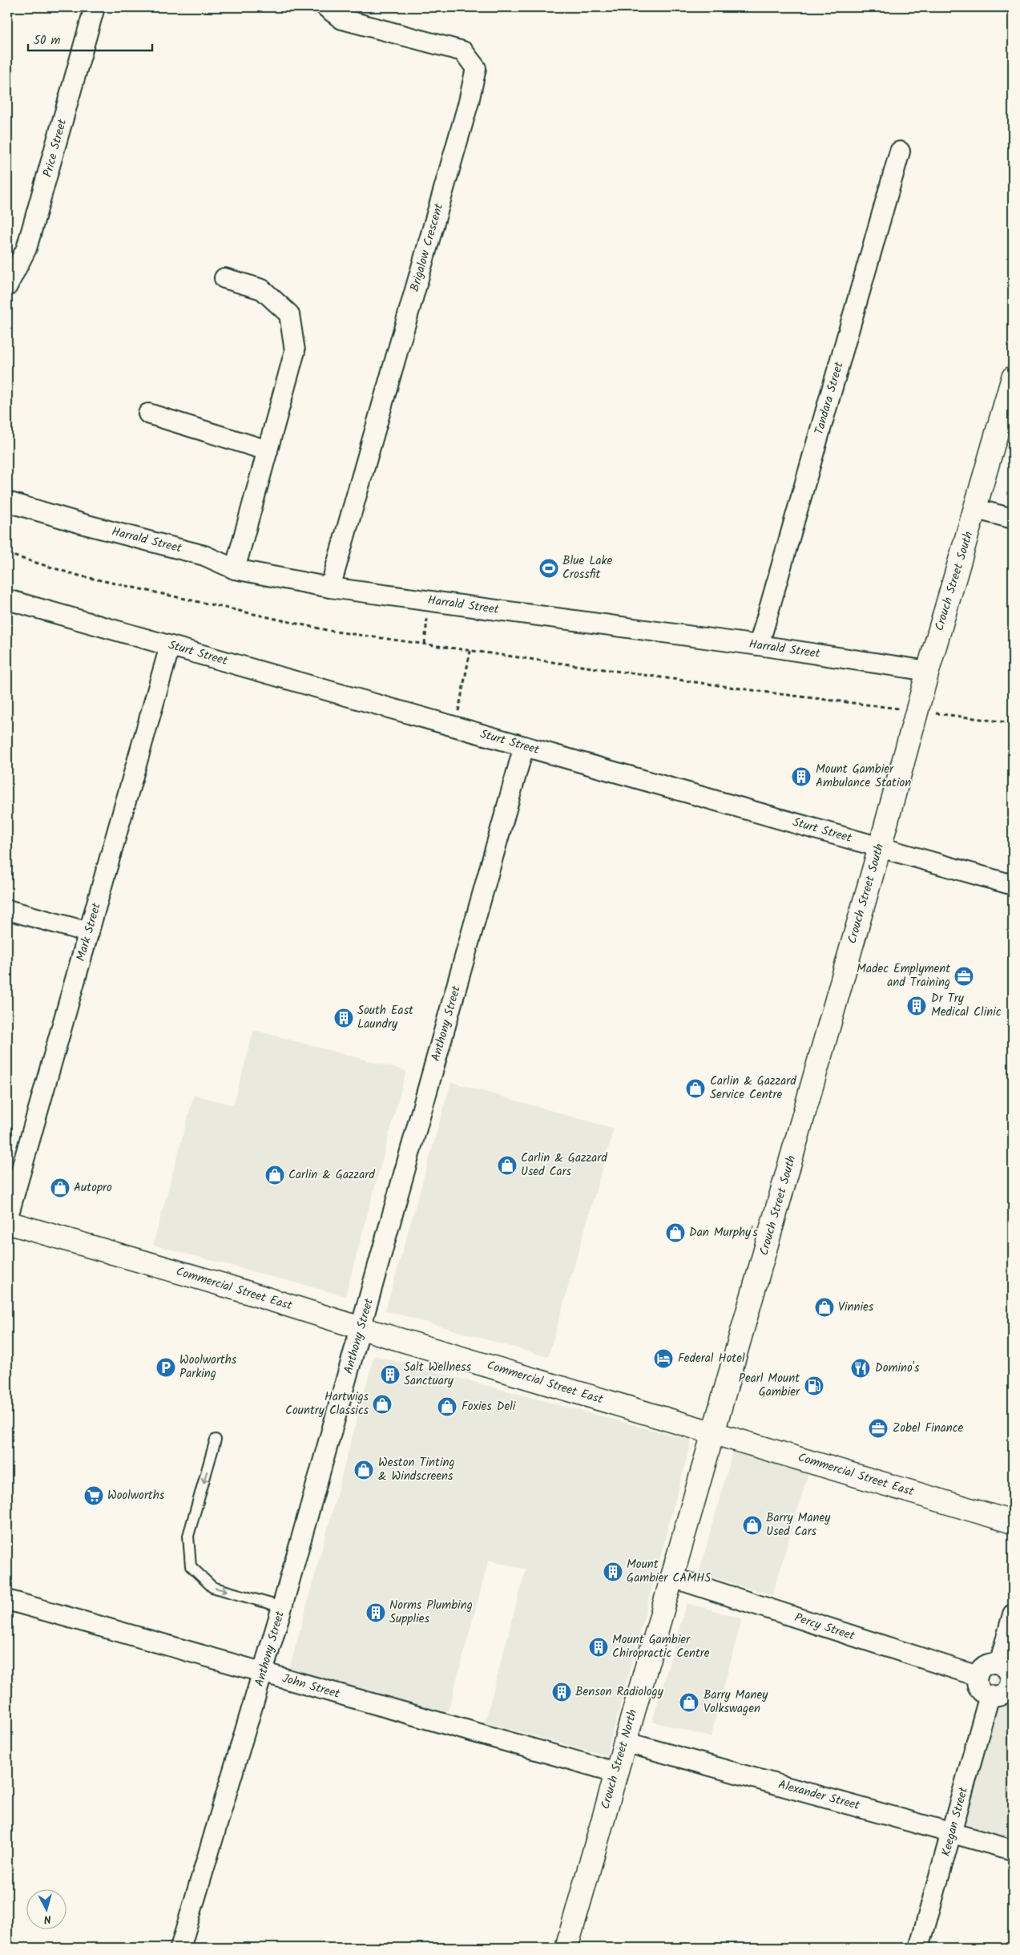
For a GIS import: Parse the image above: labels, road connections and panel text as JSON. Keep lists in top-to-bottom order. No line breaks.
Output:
{"streets":{"street":["Price Street","Brigalow Crescent","Tandara Street","Harrald Street","Crouch Street South","Sturt Street","Mark Street","Anthony Street","Commercial Street East","Percy Street","John Street","Crouch Street North","Alexander Street","Keegan Street"]},"crossings":[["Brigalow Crescent","Harrald Street"],["Tandara Street","Harrald Street"],["Harrald Street","Crouch Street South"],["Crouch Street South","Sturt Street"],["Crouch Street South","Commercial Street East"],["Crouch Street South","Crouch Street North"],["Sturt Street","Mark Street"],["Sturt Street","Anthony Street"],["Anthony Street","Commercial Street East"],["Anthony Street","John Street"],["Commercial Street East","Crouch Street North"],["Percy Street","Crouch Street North"],["Percy Street","Keegan Street"],["John Street","Crouch Street North"],["Crouch Street North","Alexander Street"],["Alexander Street","Keegan Street"]],"places":{"sports":["Blue Lake Crossfit"],"building":["Mount Gambier Ambulance Station","Dr Try Medical Clinic","South East Laundry","Salt Wellness Sanctuary","Mount Gambier CAMHS","Norms Plumbing Supplies","Mount Gambier Chiropractic Centre","Benson Radiology"],"office":["Madec Emplyment and Training","Zobel Finance"],"shop":["Carlin & Gazzard Service Centre","Carlin & Gazzard Used Cars","Carlin & Gazzard","Autopro","Dan Murphy's","Vinnies","Hartwigs Country Classics","Foxies Deli","Weston Tinting & Windscreens","Barry Maney Used Cars","Barry Maney Volkswagen"],"hotel":["Federal Hotel"],"parking":["Woolworths Parking"],"restaurant":["Domino's"],"fuel station":["Pearl Mount Gambier"],"supermarket":["Woolworths"]},"scale_bar":"50 m","north":"bottom"}
